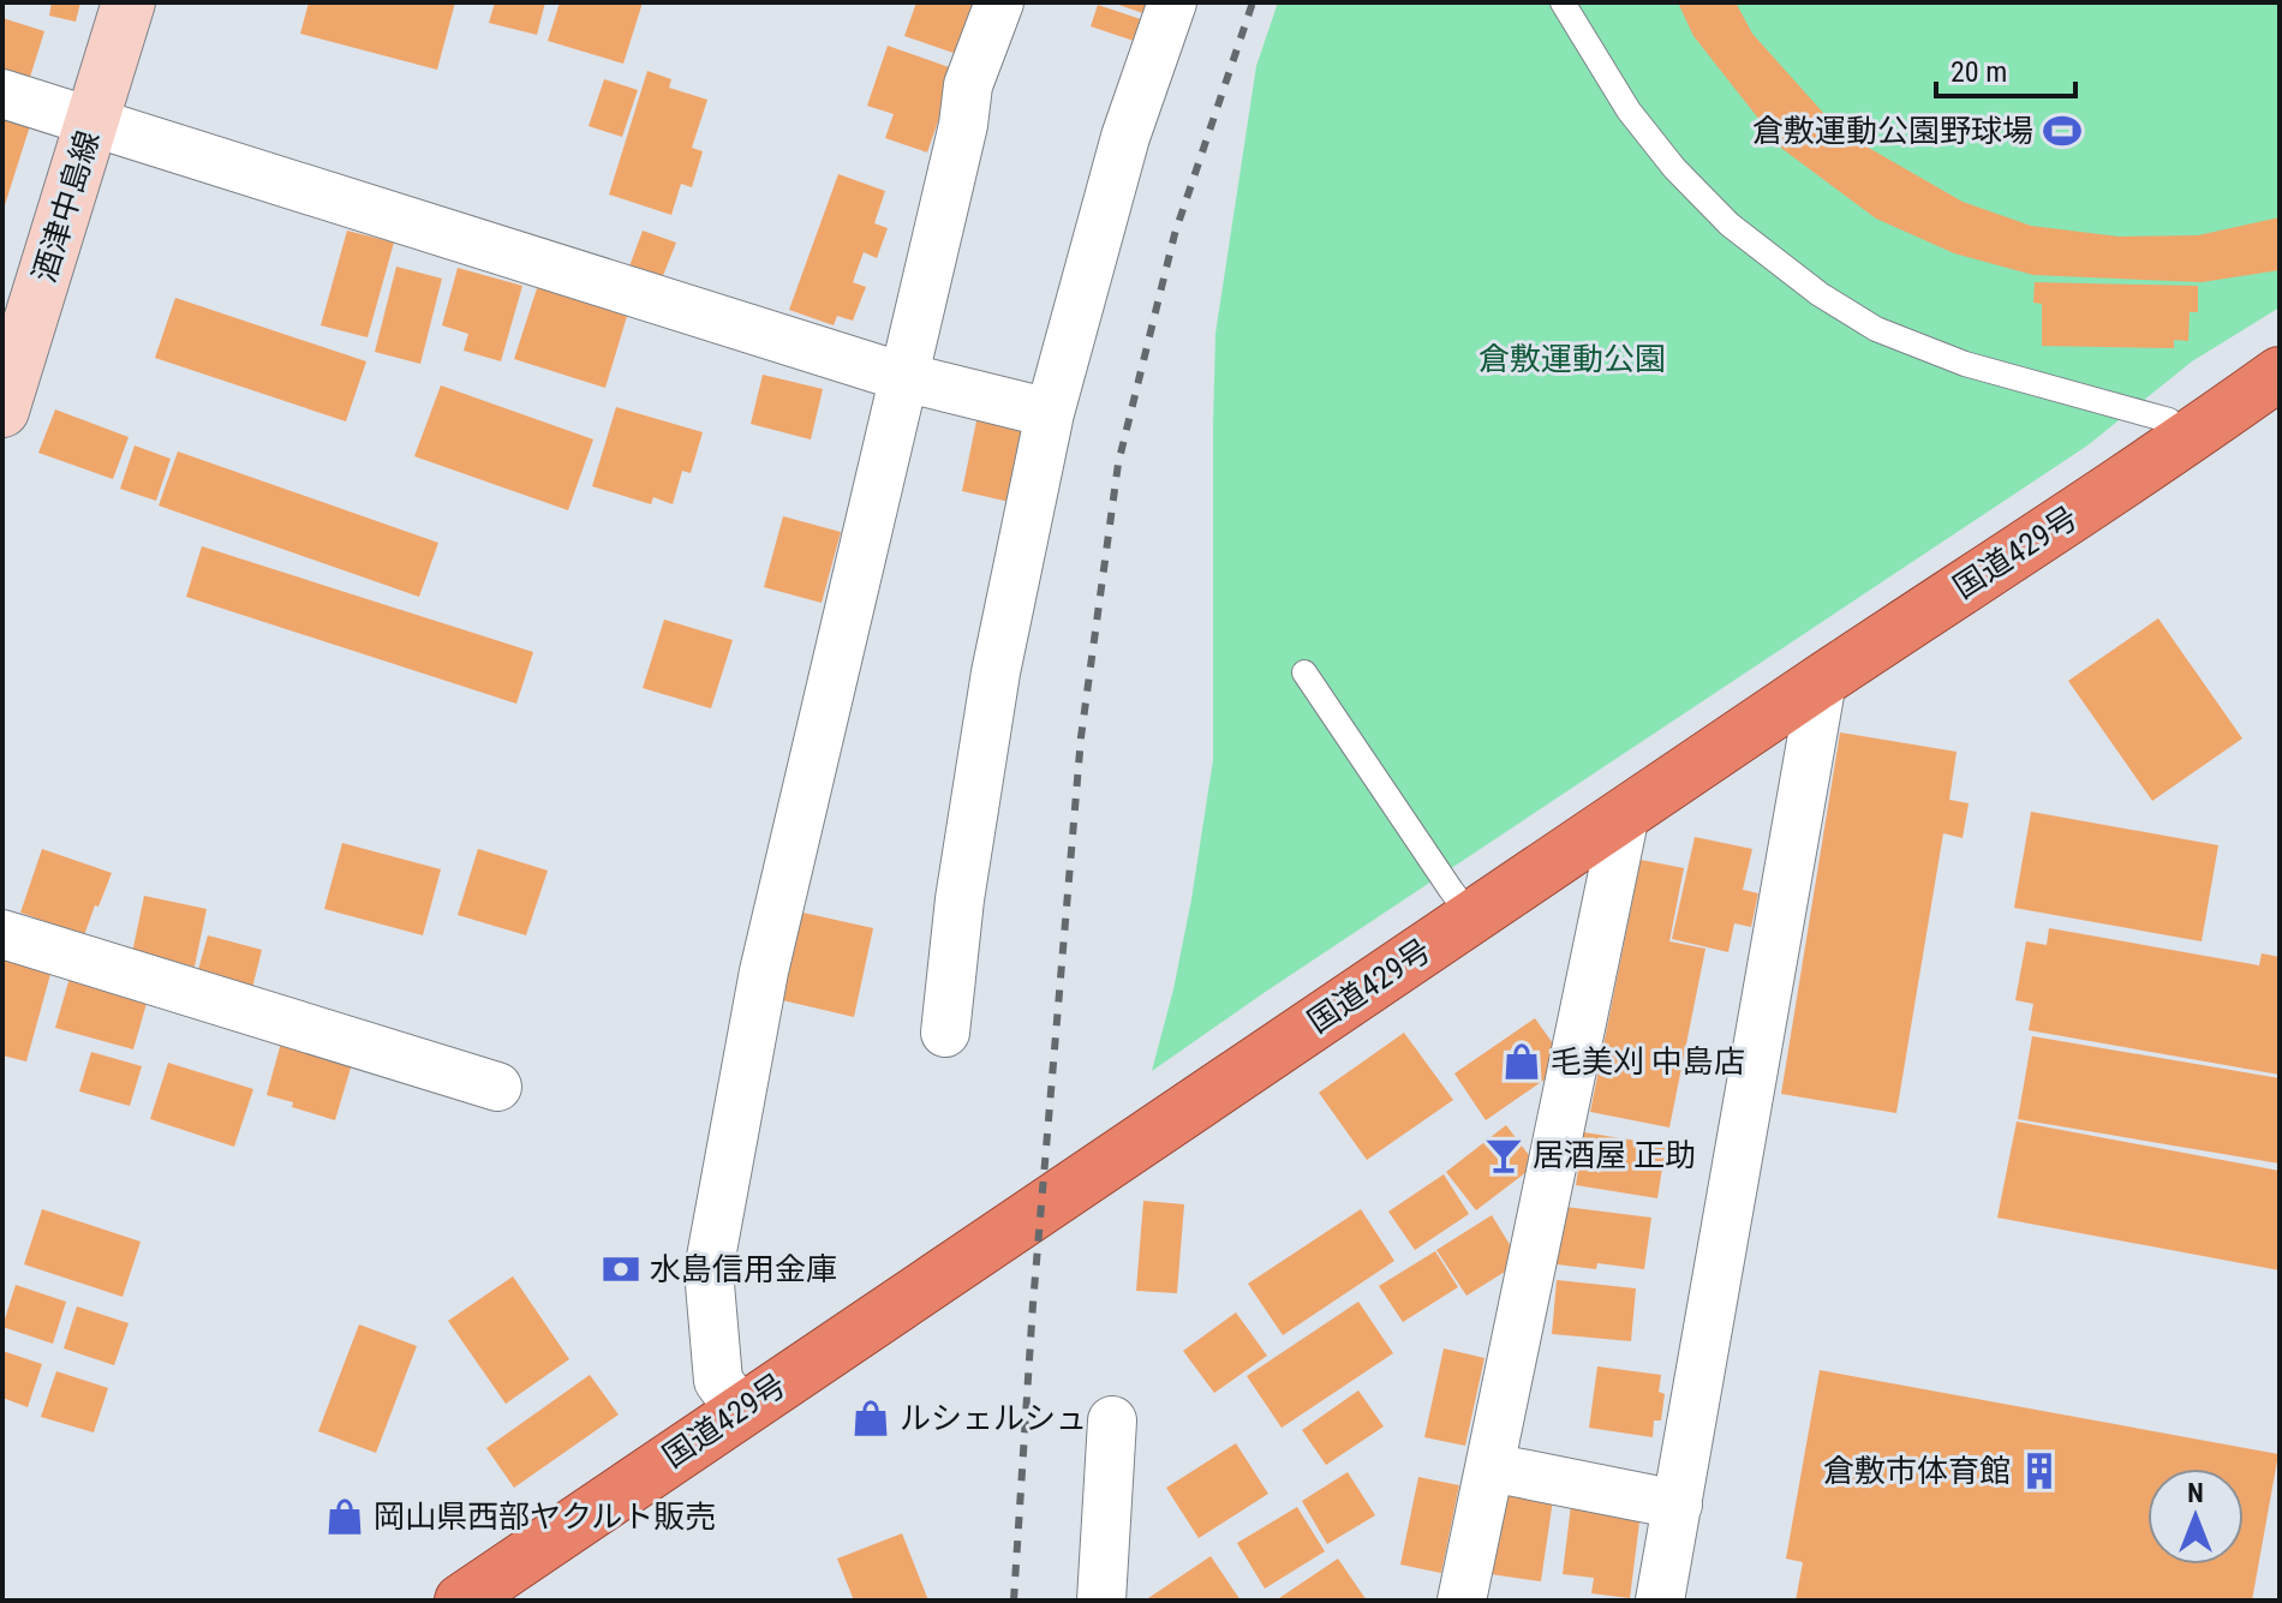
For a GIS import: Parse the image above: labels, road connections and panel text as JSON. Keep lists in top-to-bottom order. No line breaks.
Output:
{"streets":{"highway":["国道429号"],"main road":["酒津中島線"]},"parks":["倉敷運動公園"],"places":{"sports":["倉敷運動公園野球場"],"shop":["毛美刈 中島店","ルシェルシュ","岡山県西部ヤクルト販売"],"bar":["居酒屋 正助"],"bank":["水島信用金庫"],"building":["倉敷市体育館"]},"scale_bar":"20 m","north":"top"}
